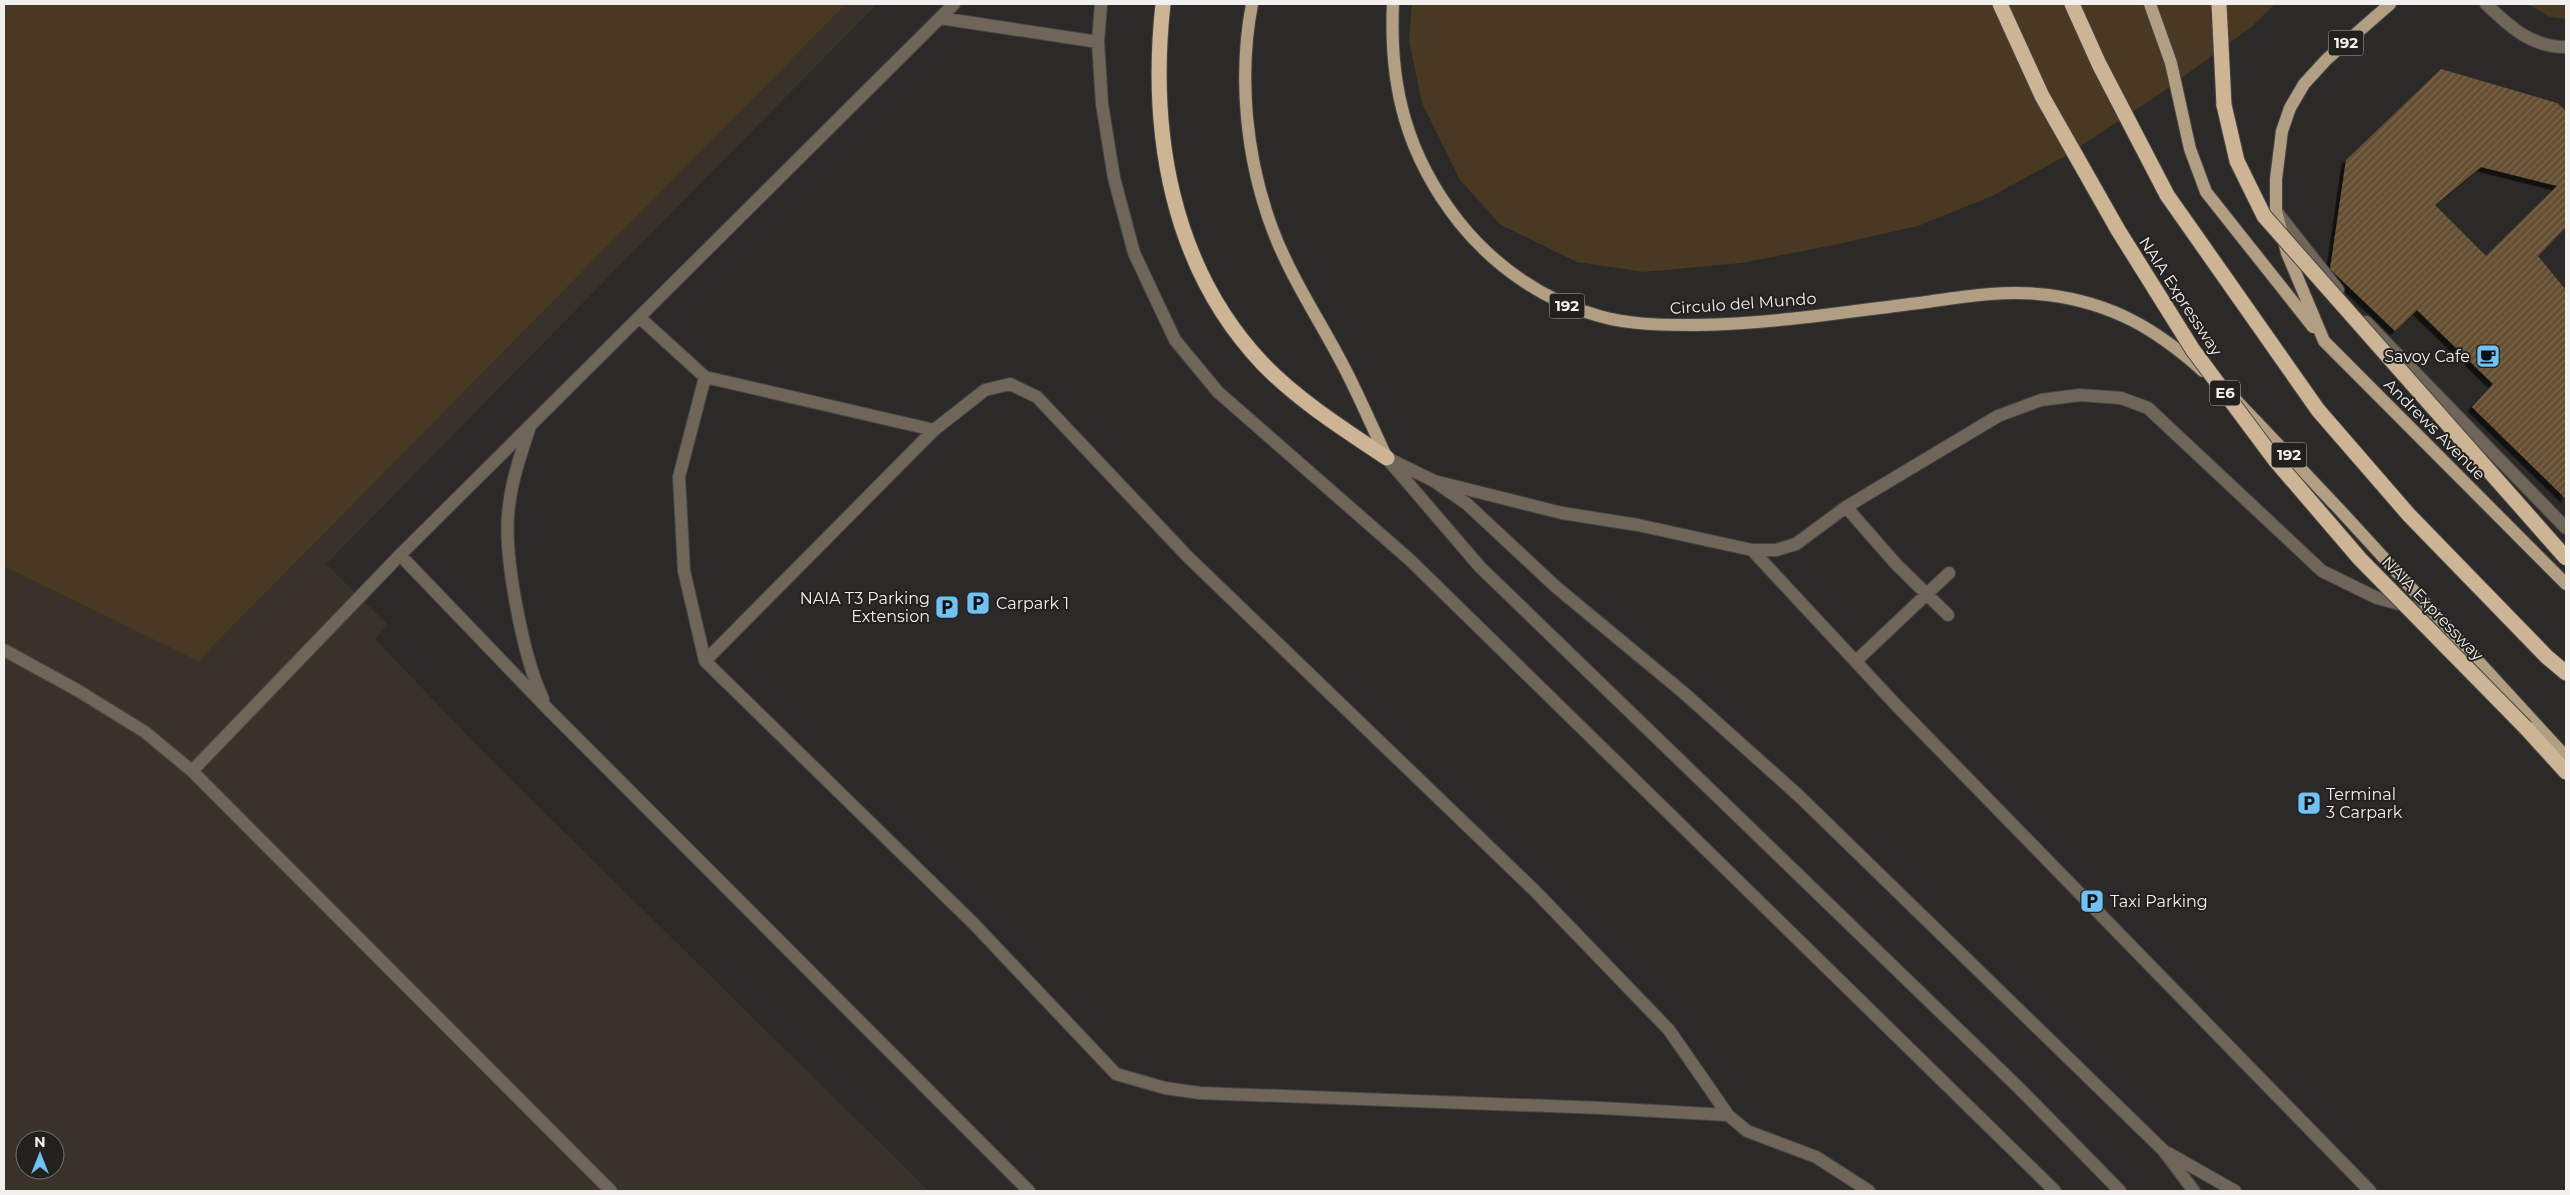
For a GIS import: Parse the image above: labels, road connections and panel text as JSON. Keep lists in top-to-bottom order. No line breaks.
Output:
{"streets":{"highway":["NAIA Expressway","E6"],"main road":["192","Circulo del Mundo","Andrews Avenue"]},"crossings":[["192","Circulo del Mundo"]],"places":{"cafe":["Savoy Cafe"],"parking":["Carpark 1","NAIA T3 Parking Extension","Terminal 3 Carpark","Taxi Parking"]},"north":"top"}
